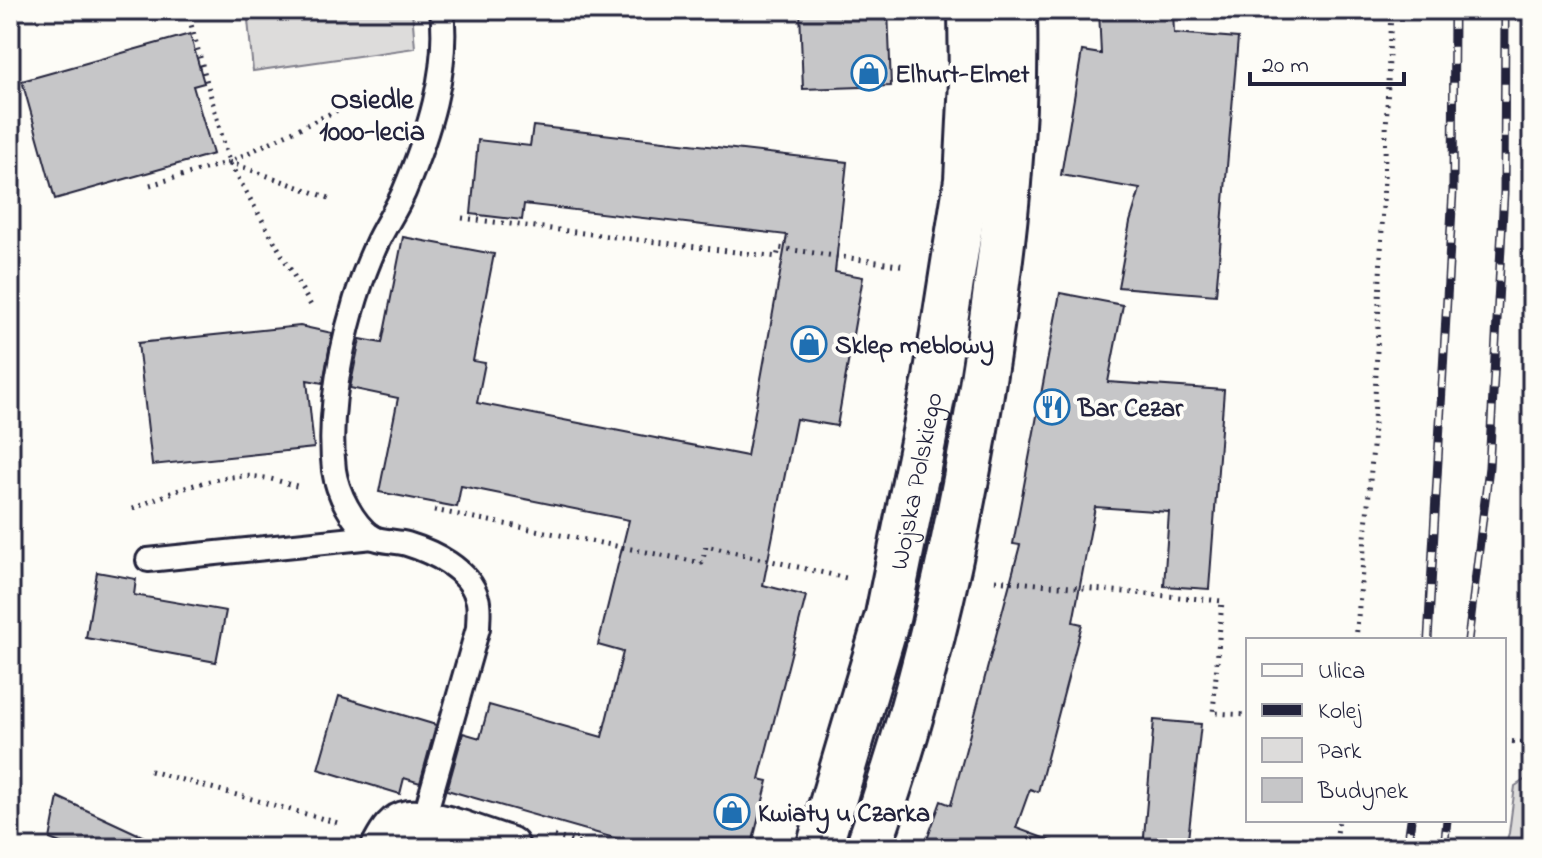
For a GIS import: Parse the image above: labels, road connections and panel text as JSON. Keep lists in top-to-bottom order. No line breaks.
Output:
{"streets":{"main road":["Wojska Polskiego"]},"districts":["Osiedle 1000-lecia"],"places":{"shop":["Elhurt-Elmet","Sklep meblowy","Kwiaty u Czarka"],"restaurant":["Bar Cezar"]},"legend":["Ulica","Kolej","Park","Budynek"],"scale_bar":"20 m"}
